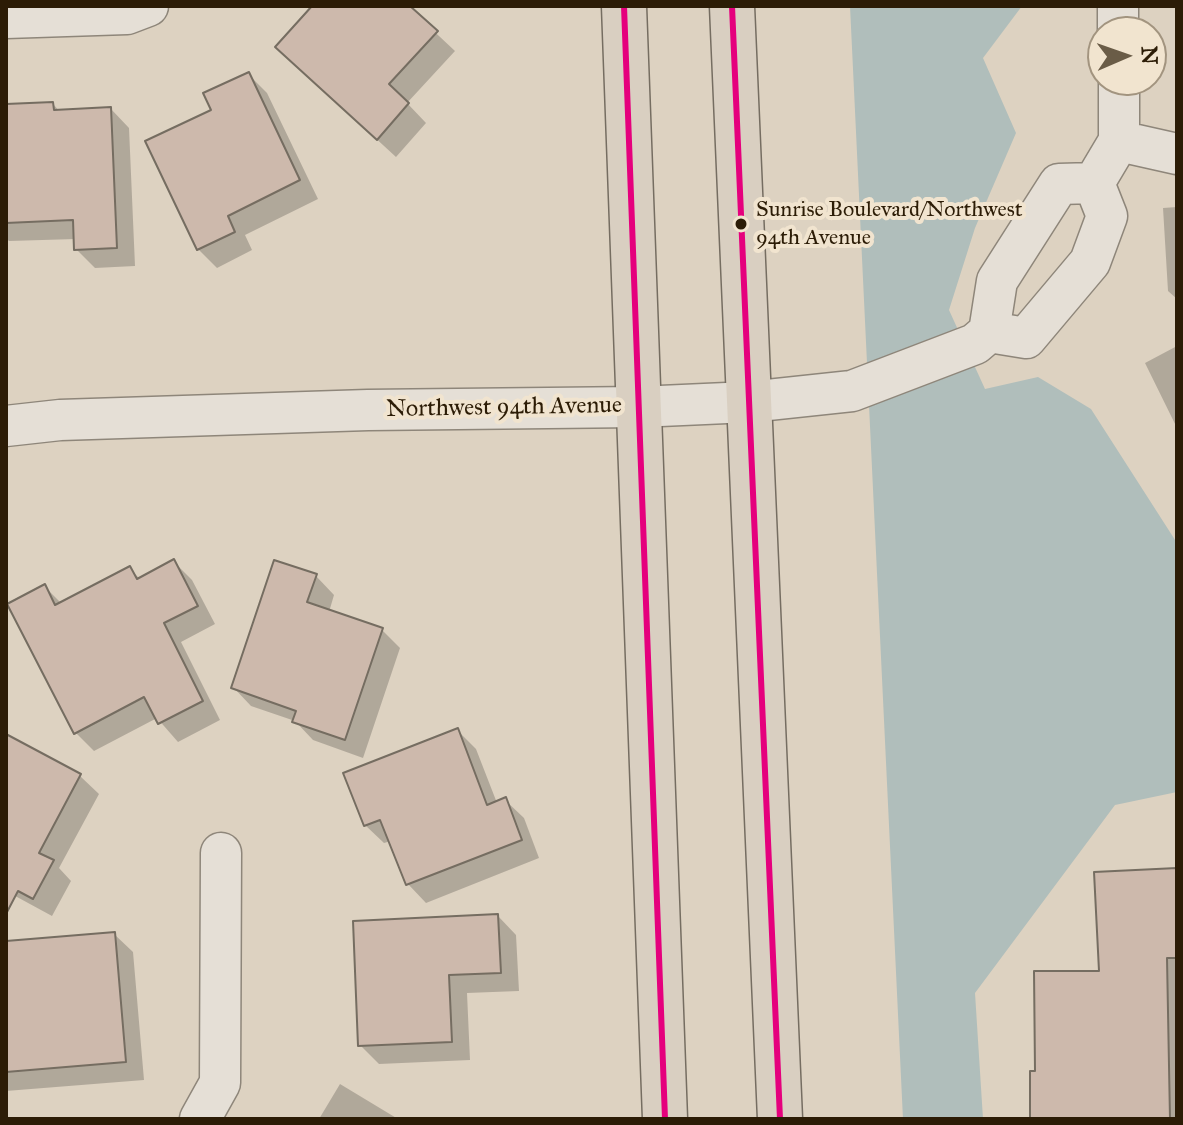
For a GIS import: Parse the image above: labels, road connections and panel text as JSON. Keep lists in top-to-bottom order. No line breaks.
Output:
{"streets":{"street":["Northwest 94th Avenue"]},"places":["Sunrise Boulevard/Northwest 94th Avenue"],"north":"right"}
